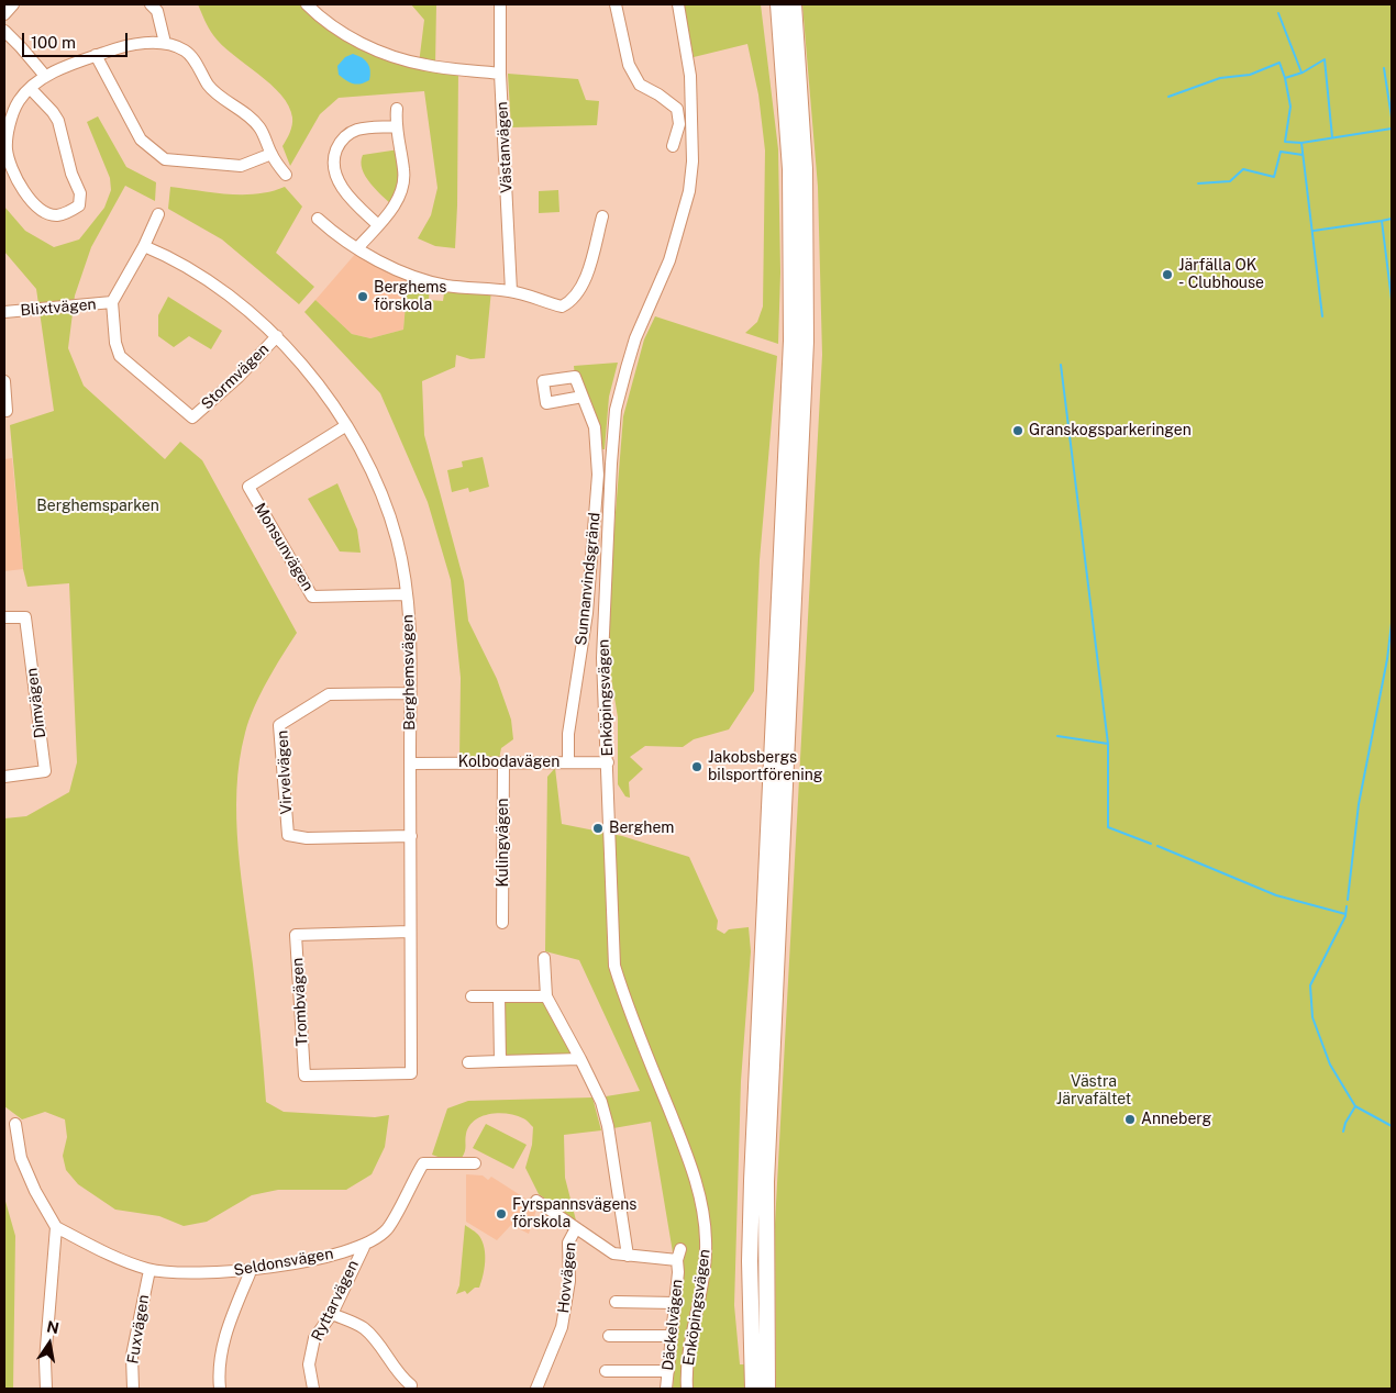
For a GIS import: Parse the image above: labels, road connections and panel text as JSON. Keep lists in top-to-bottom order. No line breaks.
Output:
{"streets":{"street":["Västanvägen","Blixtvägen","Stormvägen","Monsunvägen","Sunnanvindsgränd","Berghemsvägen","Enköpingsvägen","Dimvägen","Kolbodavägen","Virvelvägen","Kulingvägen","Trombvägen","Seldonsvägen","Hovvägen","Ryttarvägen","Däckelvägen","Fuxvägen"]},"crossings":[["Blixtvägen","Stormvägen"],["Stormvägen","Berghemsvägen"],["Monsunvägen","Berghemsvägen"],["Sunnanvindsgränd","Kolbodavägen"],["Berghemsvägen","Kolbodavägen"],["Berghemsvägen","Virvelvägen"],["Berghemsvägen","Trombvägen"],["Enköpingsvägen","Kolbodavägen"],["Kolbodavägen","Kulingvägen"],["Seldonsvägen","Ryttarvägen"],["Seldonsvägen","Fuxvägen"]],"parks":["Berghemsparken","Västra Järvafältet"],"places":["Järfälla OK - Clubhouse","Berghems förskola","Granskogsparkeringen","Jakobsbergs bilsportförening","Berghem","Anneberg","Fyrspannsvägens förskola"],"scale_bar":"100 m","north":"top"}
